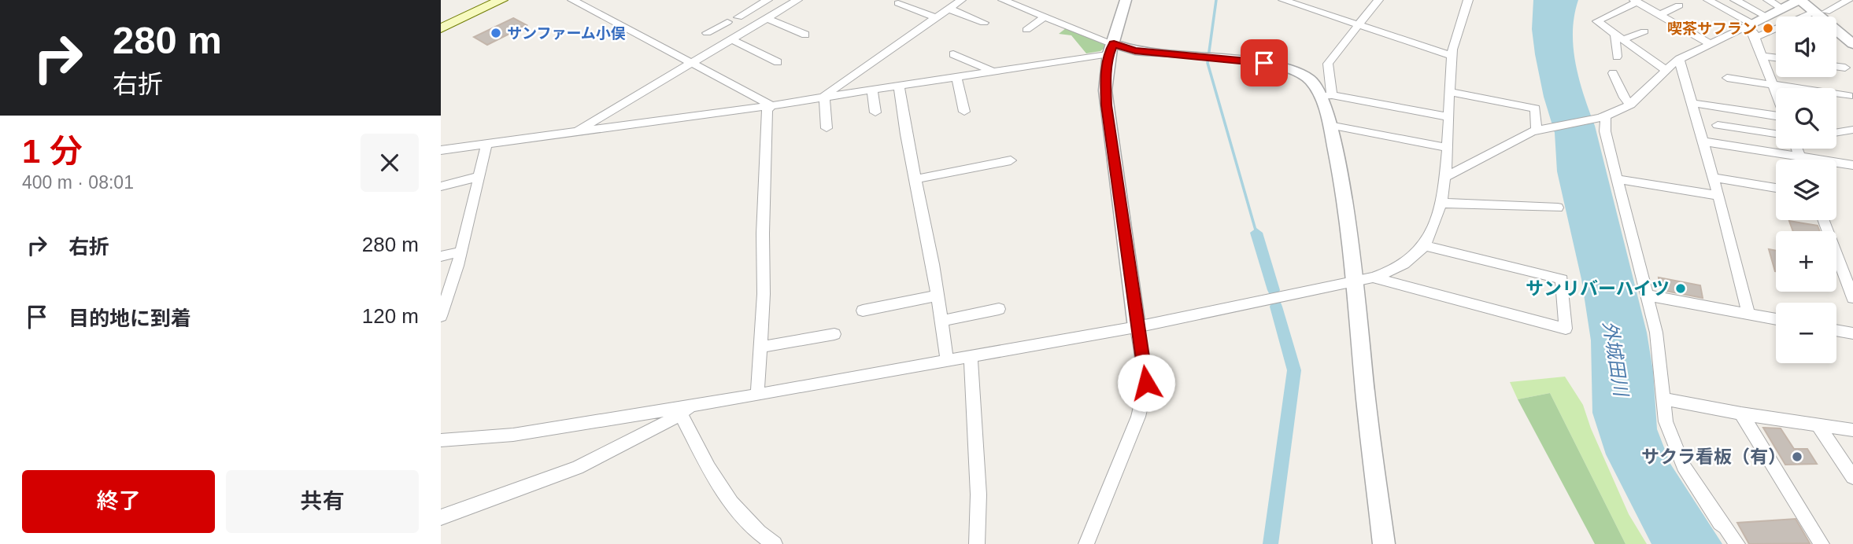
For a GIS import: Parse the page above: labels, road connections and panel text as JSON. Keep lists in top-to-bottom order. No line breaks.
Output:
{"water":["外城田川"],"places":["喫茶サフラン","サンファーム小俣","サンリバーハイツ","サクラ看板（有）"],"page":{"turn":["280 m","右折"],"map_buttons":["+","−"],"heading":["1 分","400 m · 08:01"],"list":[{"name":"右折","value":"280 m"},{"name":"目的地に到着","value":"120 m"}],"buttons":["終了","共有"]}}
